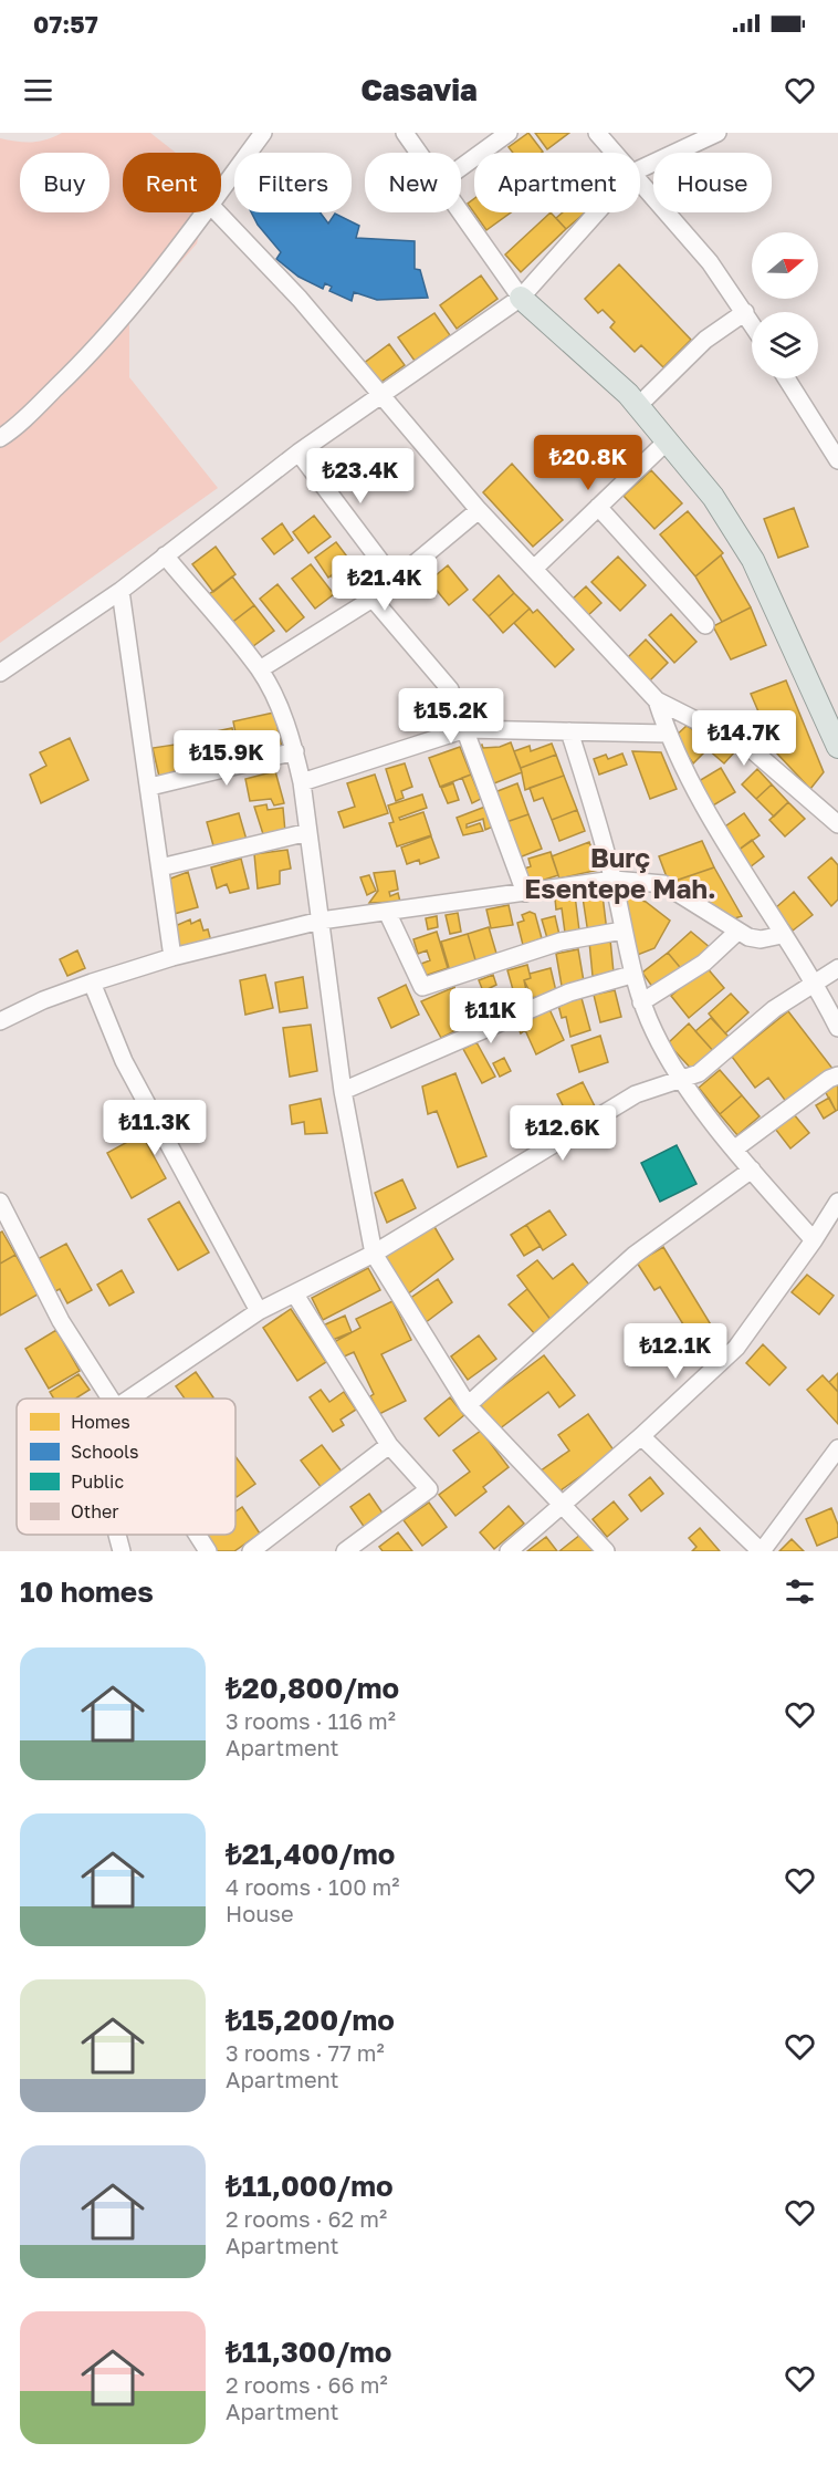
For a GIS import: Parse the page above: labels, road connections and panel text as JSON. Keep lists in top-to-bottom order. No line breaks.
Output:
{"districts":["Burç Esentepe Mah."],"legend":["Homes","Schools","Public","Other"],"north":"right","page":{"status":"07:57","header":"Casavia","chip":["Buy","Rent","Filters","New","Apartment","House"],"price":["₺20.8K","₺23.4K","₺21.4K","₺15.2K","₺14.7K","₺15.9K","₺11K","₺11.3K","₺12.6K","₺12.1K"],"heading":"10 homes","list":[{"name":"₺20,800/mo","note":"3 rooms · 116 m² · Apartment"},{"name":"₺21,400/mo","note":"4 rooms · 100 m² · House"},{"name":"₺15,200/mo","note":"3 rooms · 77 m² · Apartment"},{"name":"₺11,000/mo","note":"2 rooms · 62 m² · Apartment"},{"name":"₺11,300/mo","note":"2 rooms · 66 m² · Apartment"}]}}
